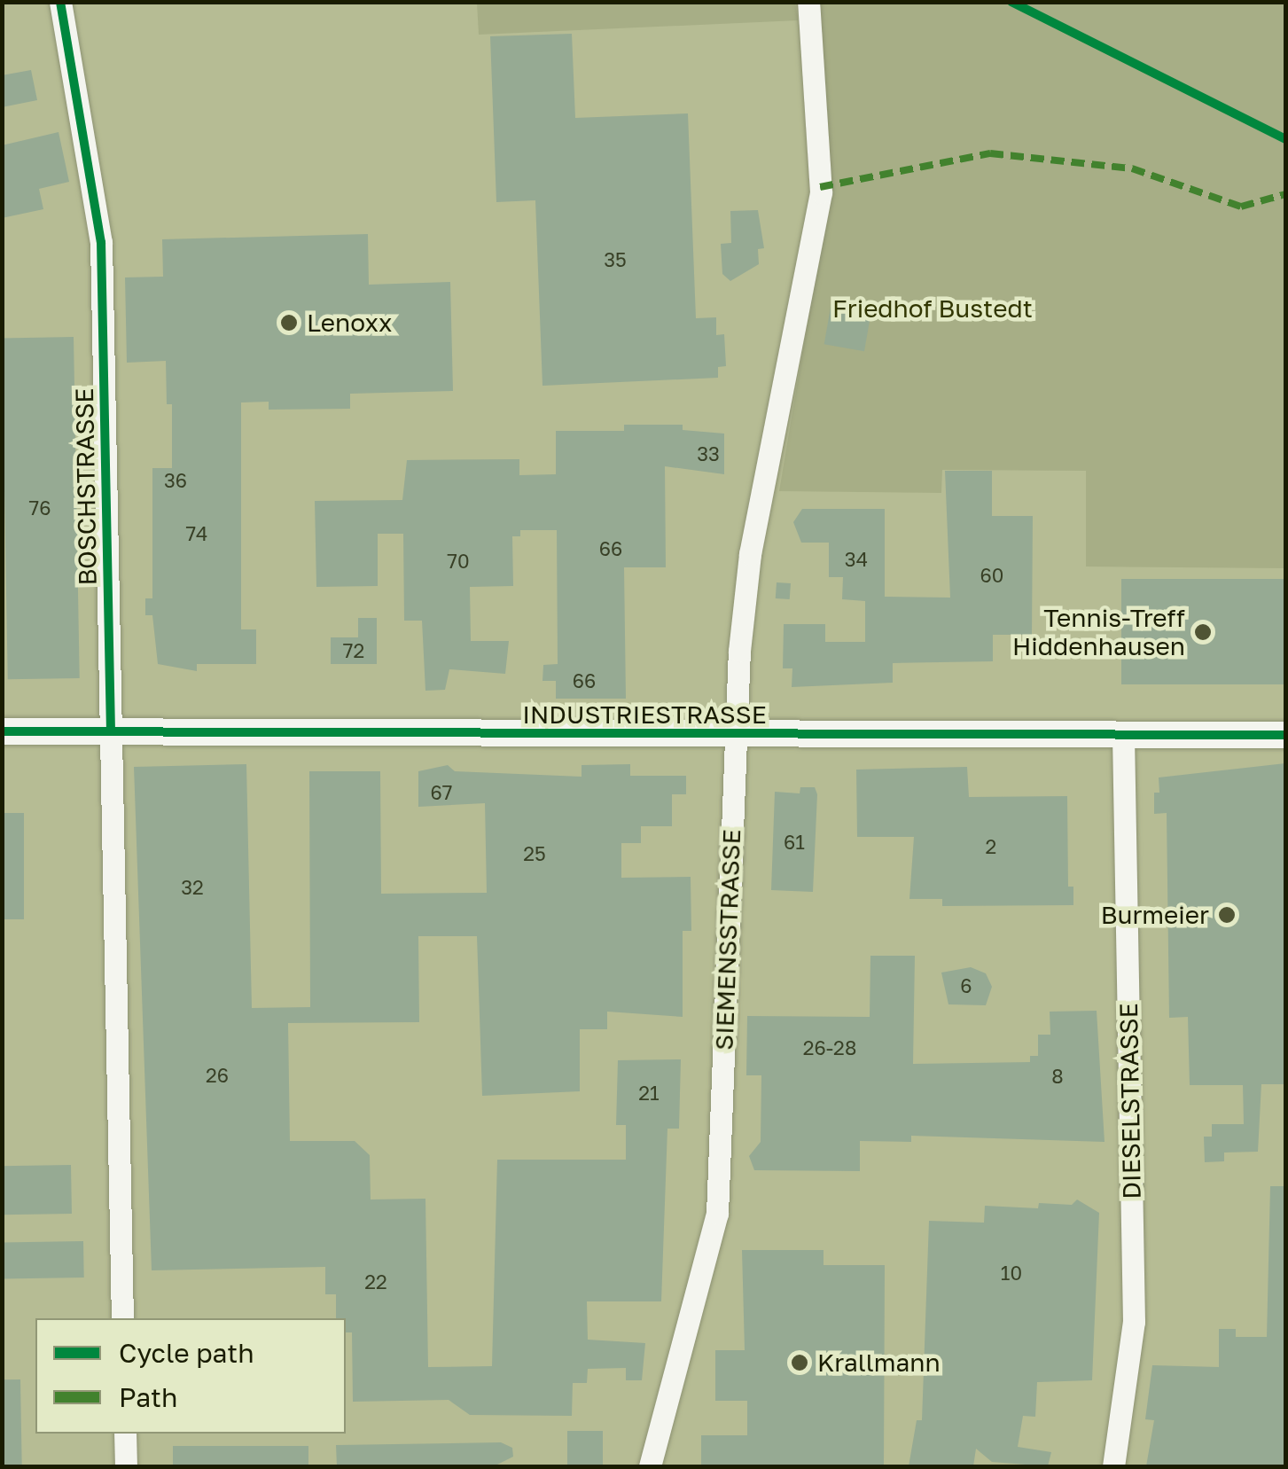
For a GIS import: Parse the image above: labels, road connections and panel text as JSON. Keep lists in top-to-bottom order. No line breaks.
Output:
{"streets":{"street":["BOSCHSTRASSE","INDUSTRIESTRASSE","SIEMENSSTRASSE","DIESELSTRASSE"]},"crossings":[["BOSCHSTRASSE","INDUSTRIESTRASSE"],["INDUSTRIESTRASSE","SIEMENSSTRASSE"],["INDUSTRIESTRASSE","DIESELSTRASSE"]],"parks":["Friedhof Bustedt"],"places":["Lenoxx","Tennis-Treff Hiddenhausen","Burmeier","Krallmann"],"house_numbers":["35","33","36","76","74","66","34","70","60","72","66","67","61","2","25","32","6","26-28","26","8","21","10","22"],"legend":["Cycle path","Path"]}
